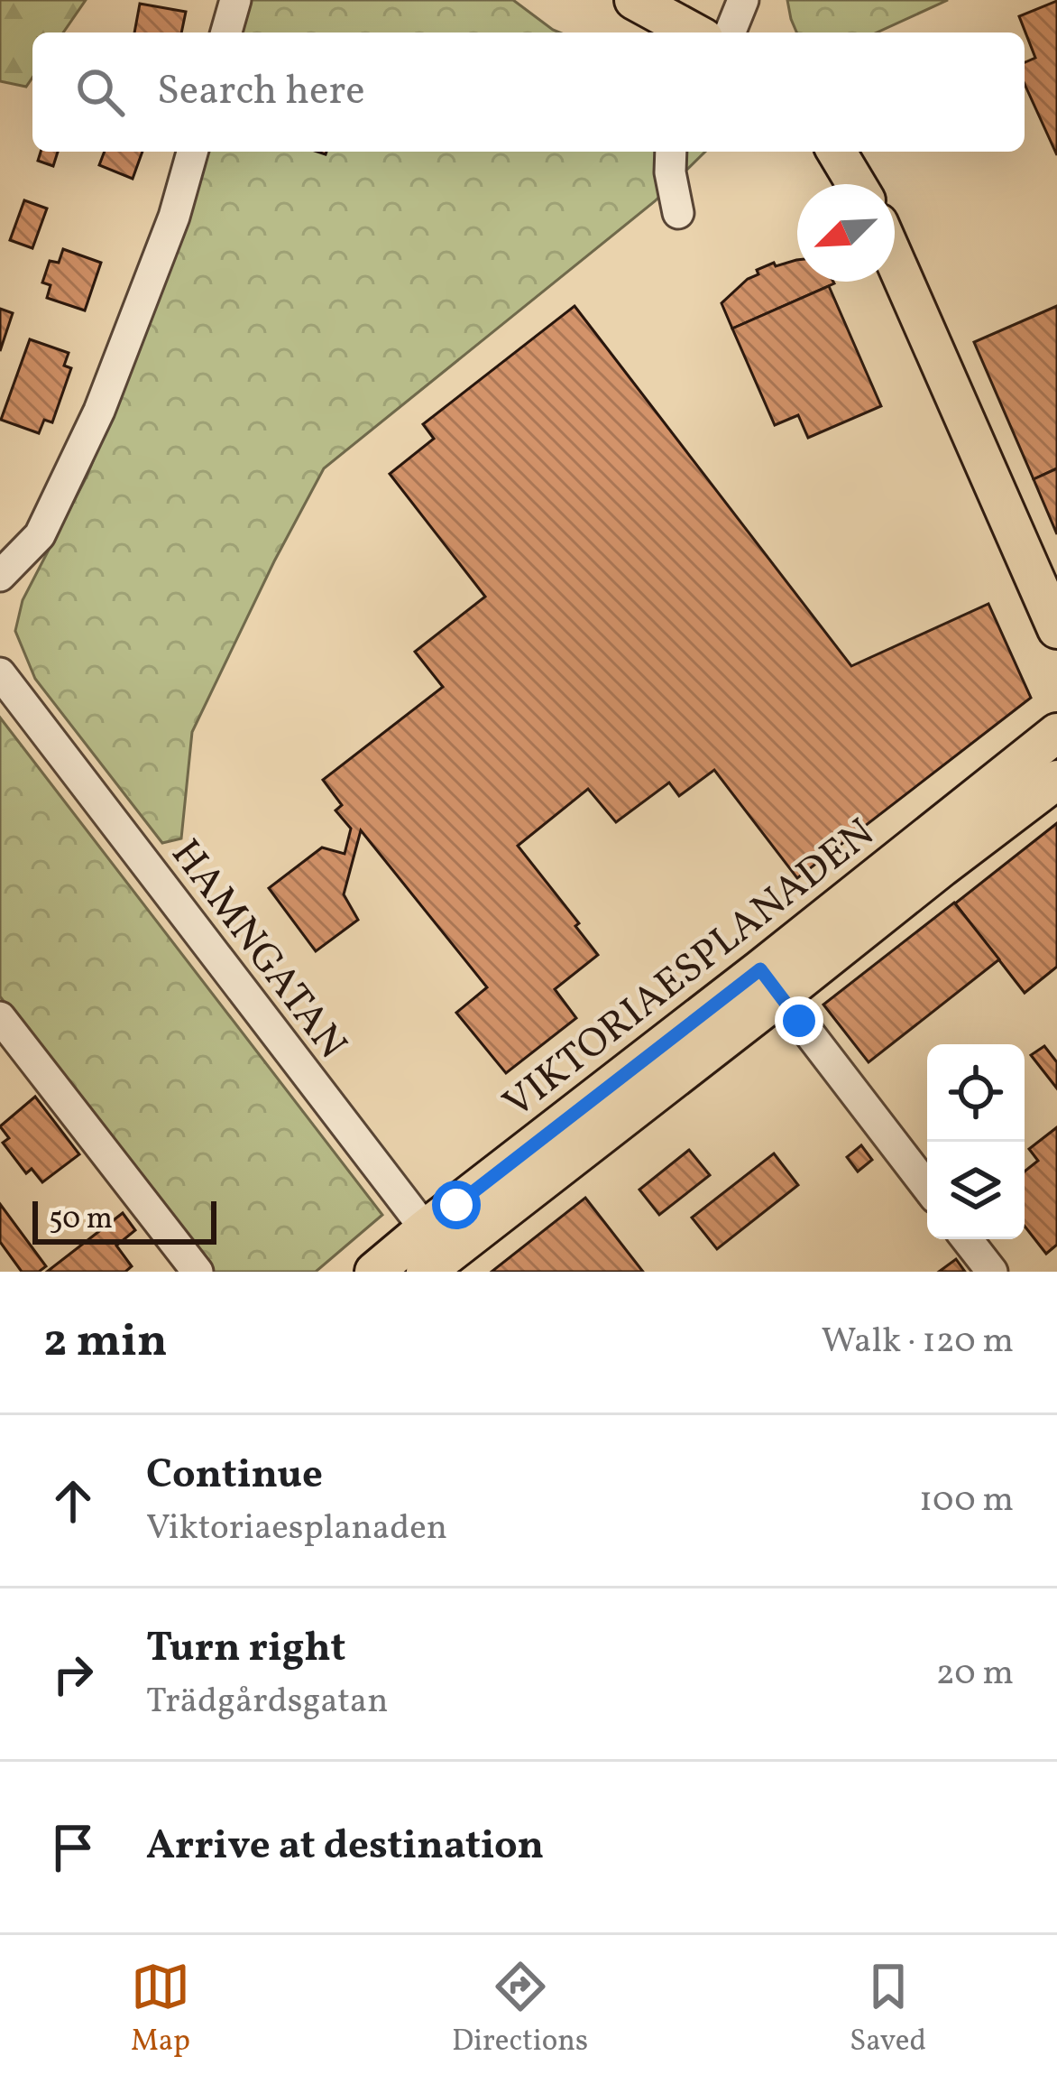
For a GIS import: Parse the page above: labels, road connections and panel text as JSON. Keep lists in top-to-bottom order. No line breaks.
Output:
{"streets":{"main road":["VIKTORIAESPLANADEN"],"street":["HAMNGATAN"]},"crossings":[["HAMNGATAN","VIKTORIAESPLANADEN"]],"scale_bar":"50 m","north":"bottom left","page":{"search":"Search here","scale":"50 m","heading":["2 min","Walk · 120 m"],"list":[["Continue","Viktoriaesplanaden","100 m"],["Turn right","Trädgårdsgatan","20 m"],"Arrive at destination"],"nav":["Map","Directions","Saved"]}}
